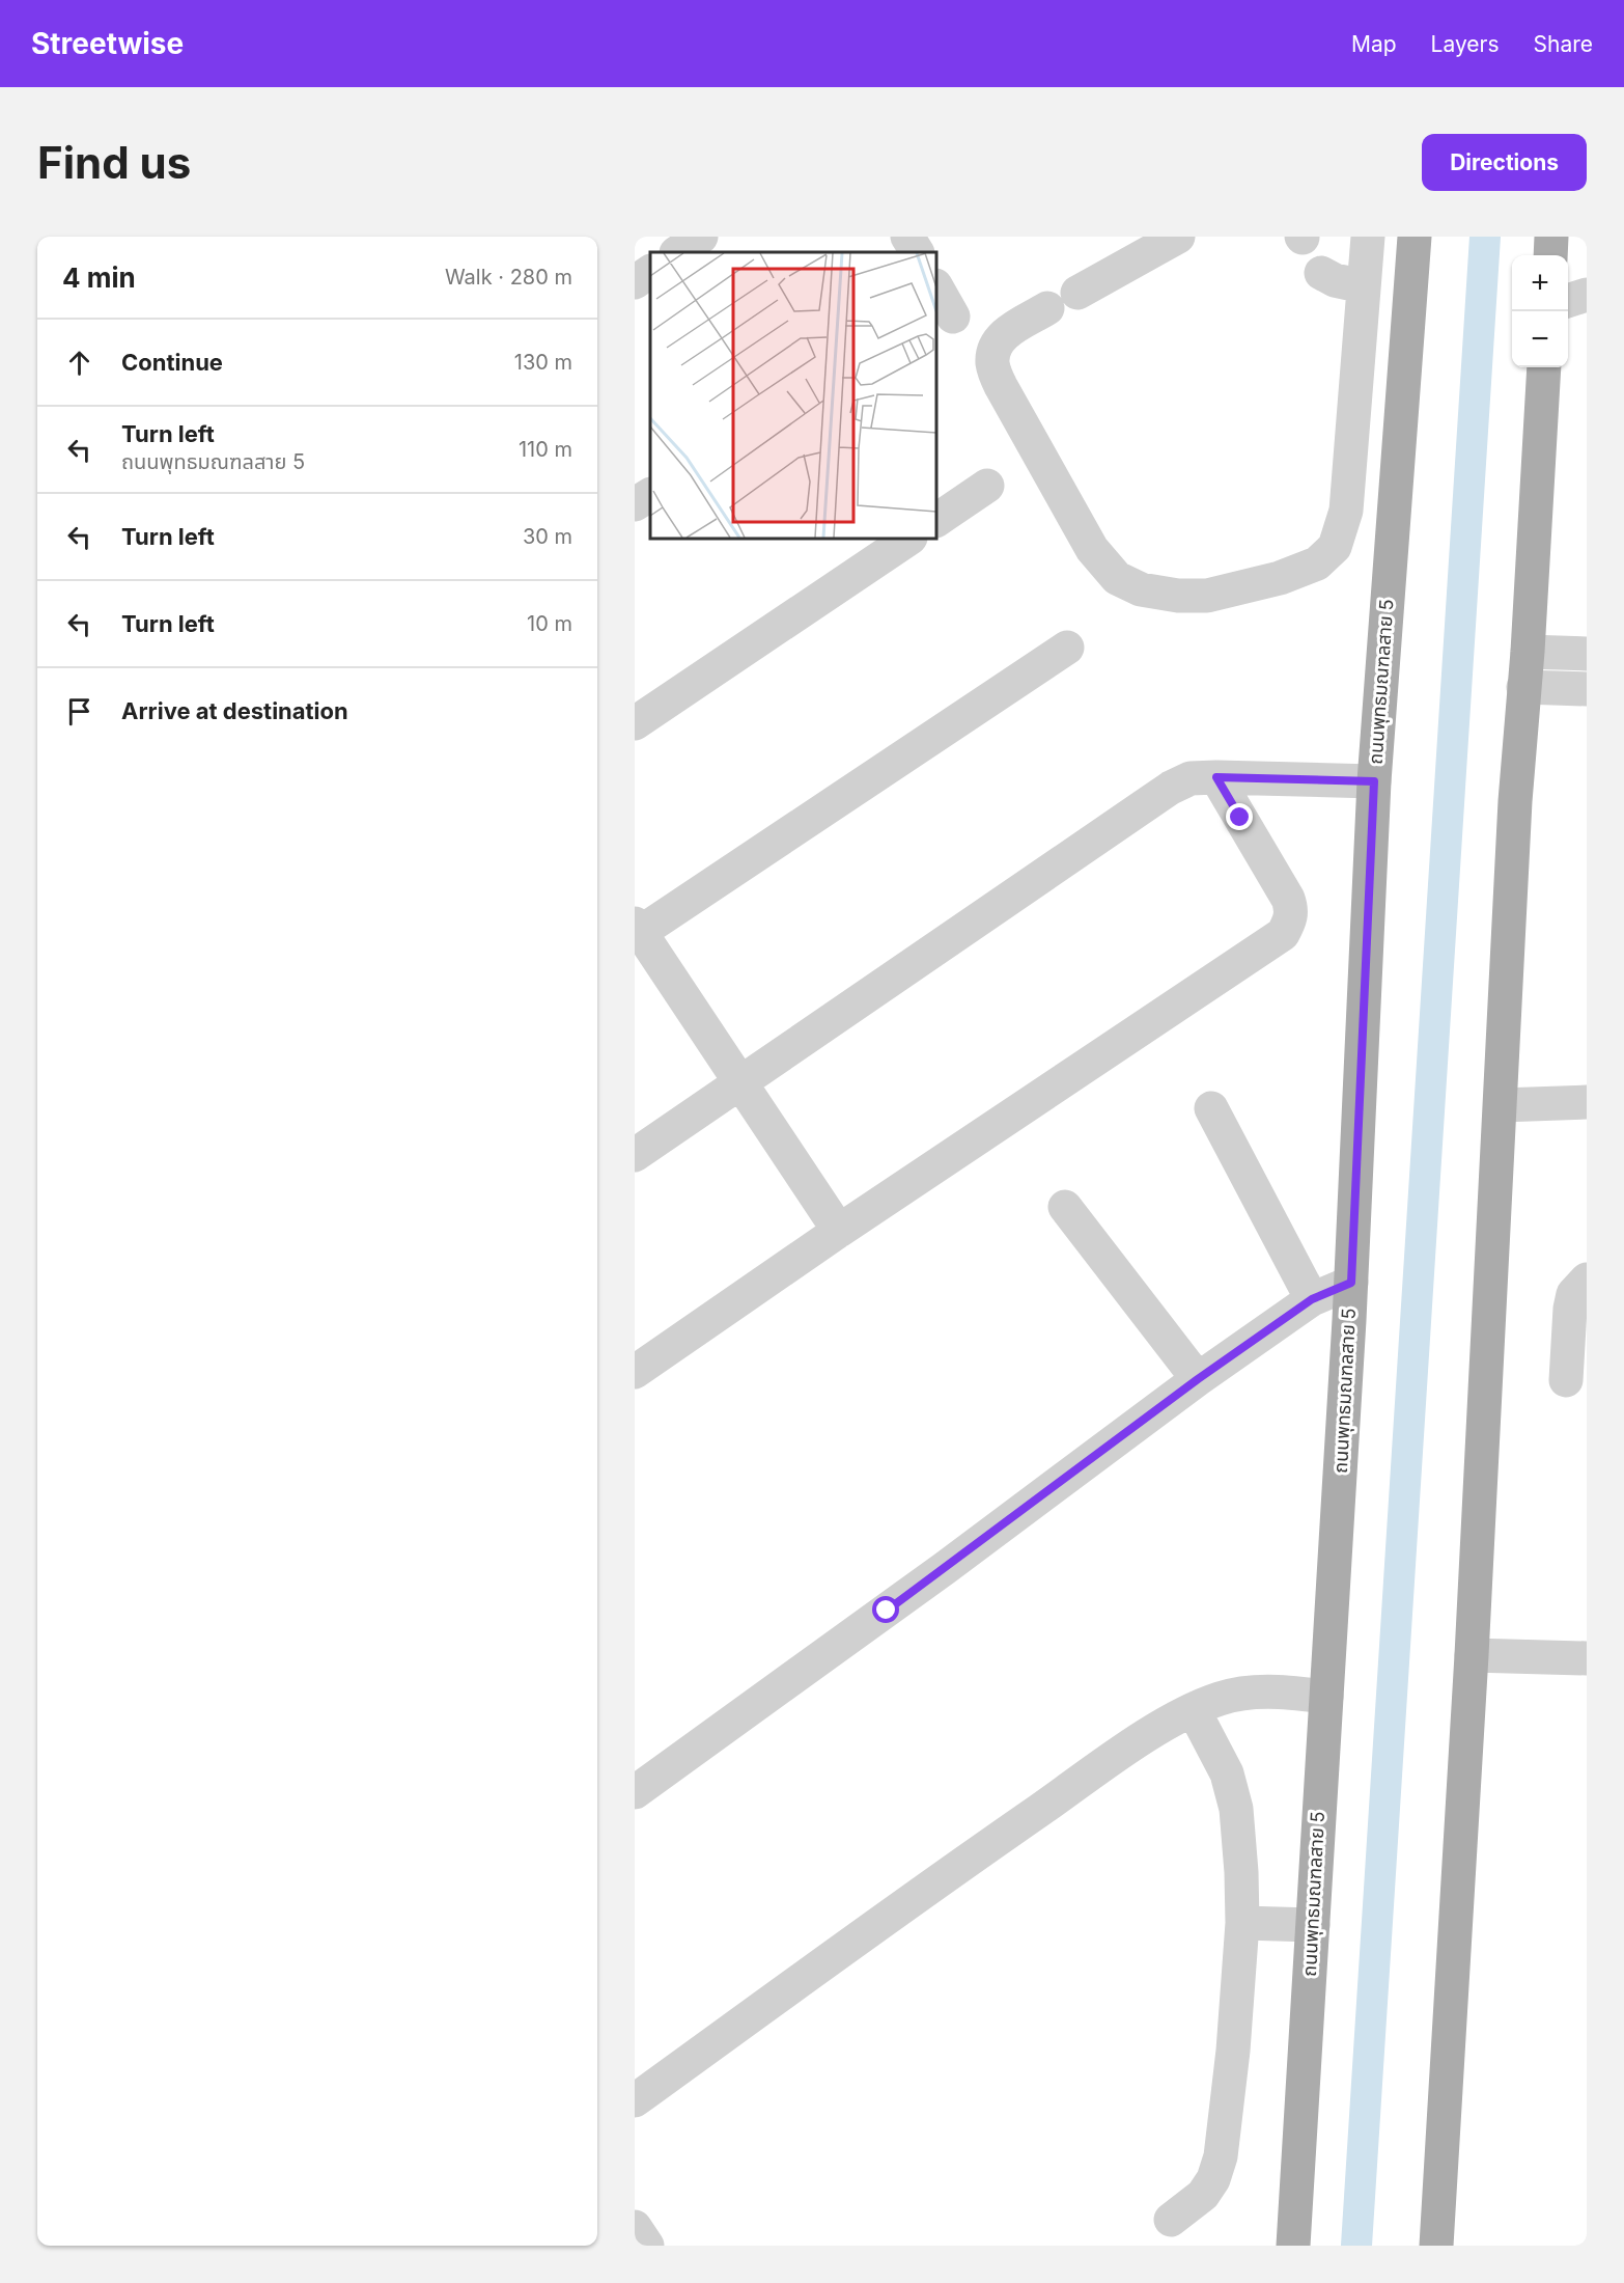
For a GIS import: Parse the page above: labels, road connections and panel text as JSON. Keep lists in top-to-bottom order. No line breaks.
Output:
{"streets":{"main road":["ถนนพุทธมณฑลสาย 5"]},"page":{"header":"Streetwise","nav":["Map","Layers","Share"],"buttons":"Directions","title":"Find us","heading":["4 min","Walk · 280 m"],"map_buttons":["+","−"],"list":[["Continue","130 m"],["Turn left","ถนนพุทธมณฑลสาย 5","110 m"],["Turn left","30 m"],["Turn left","10 m"],"Arrive at destination"]}}
